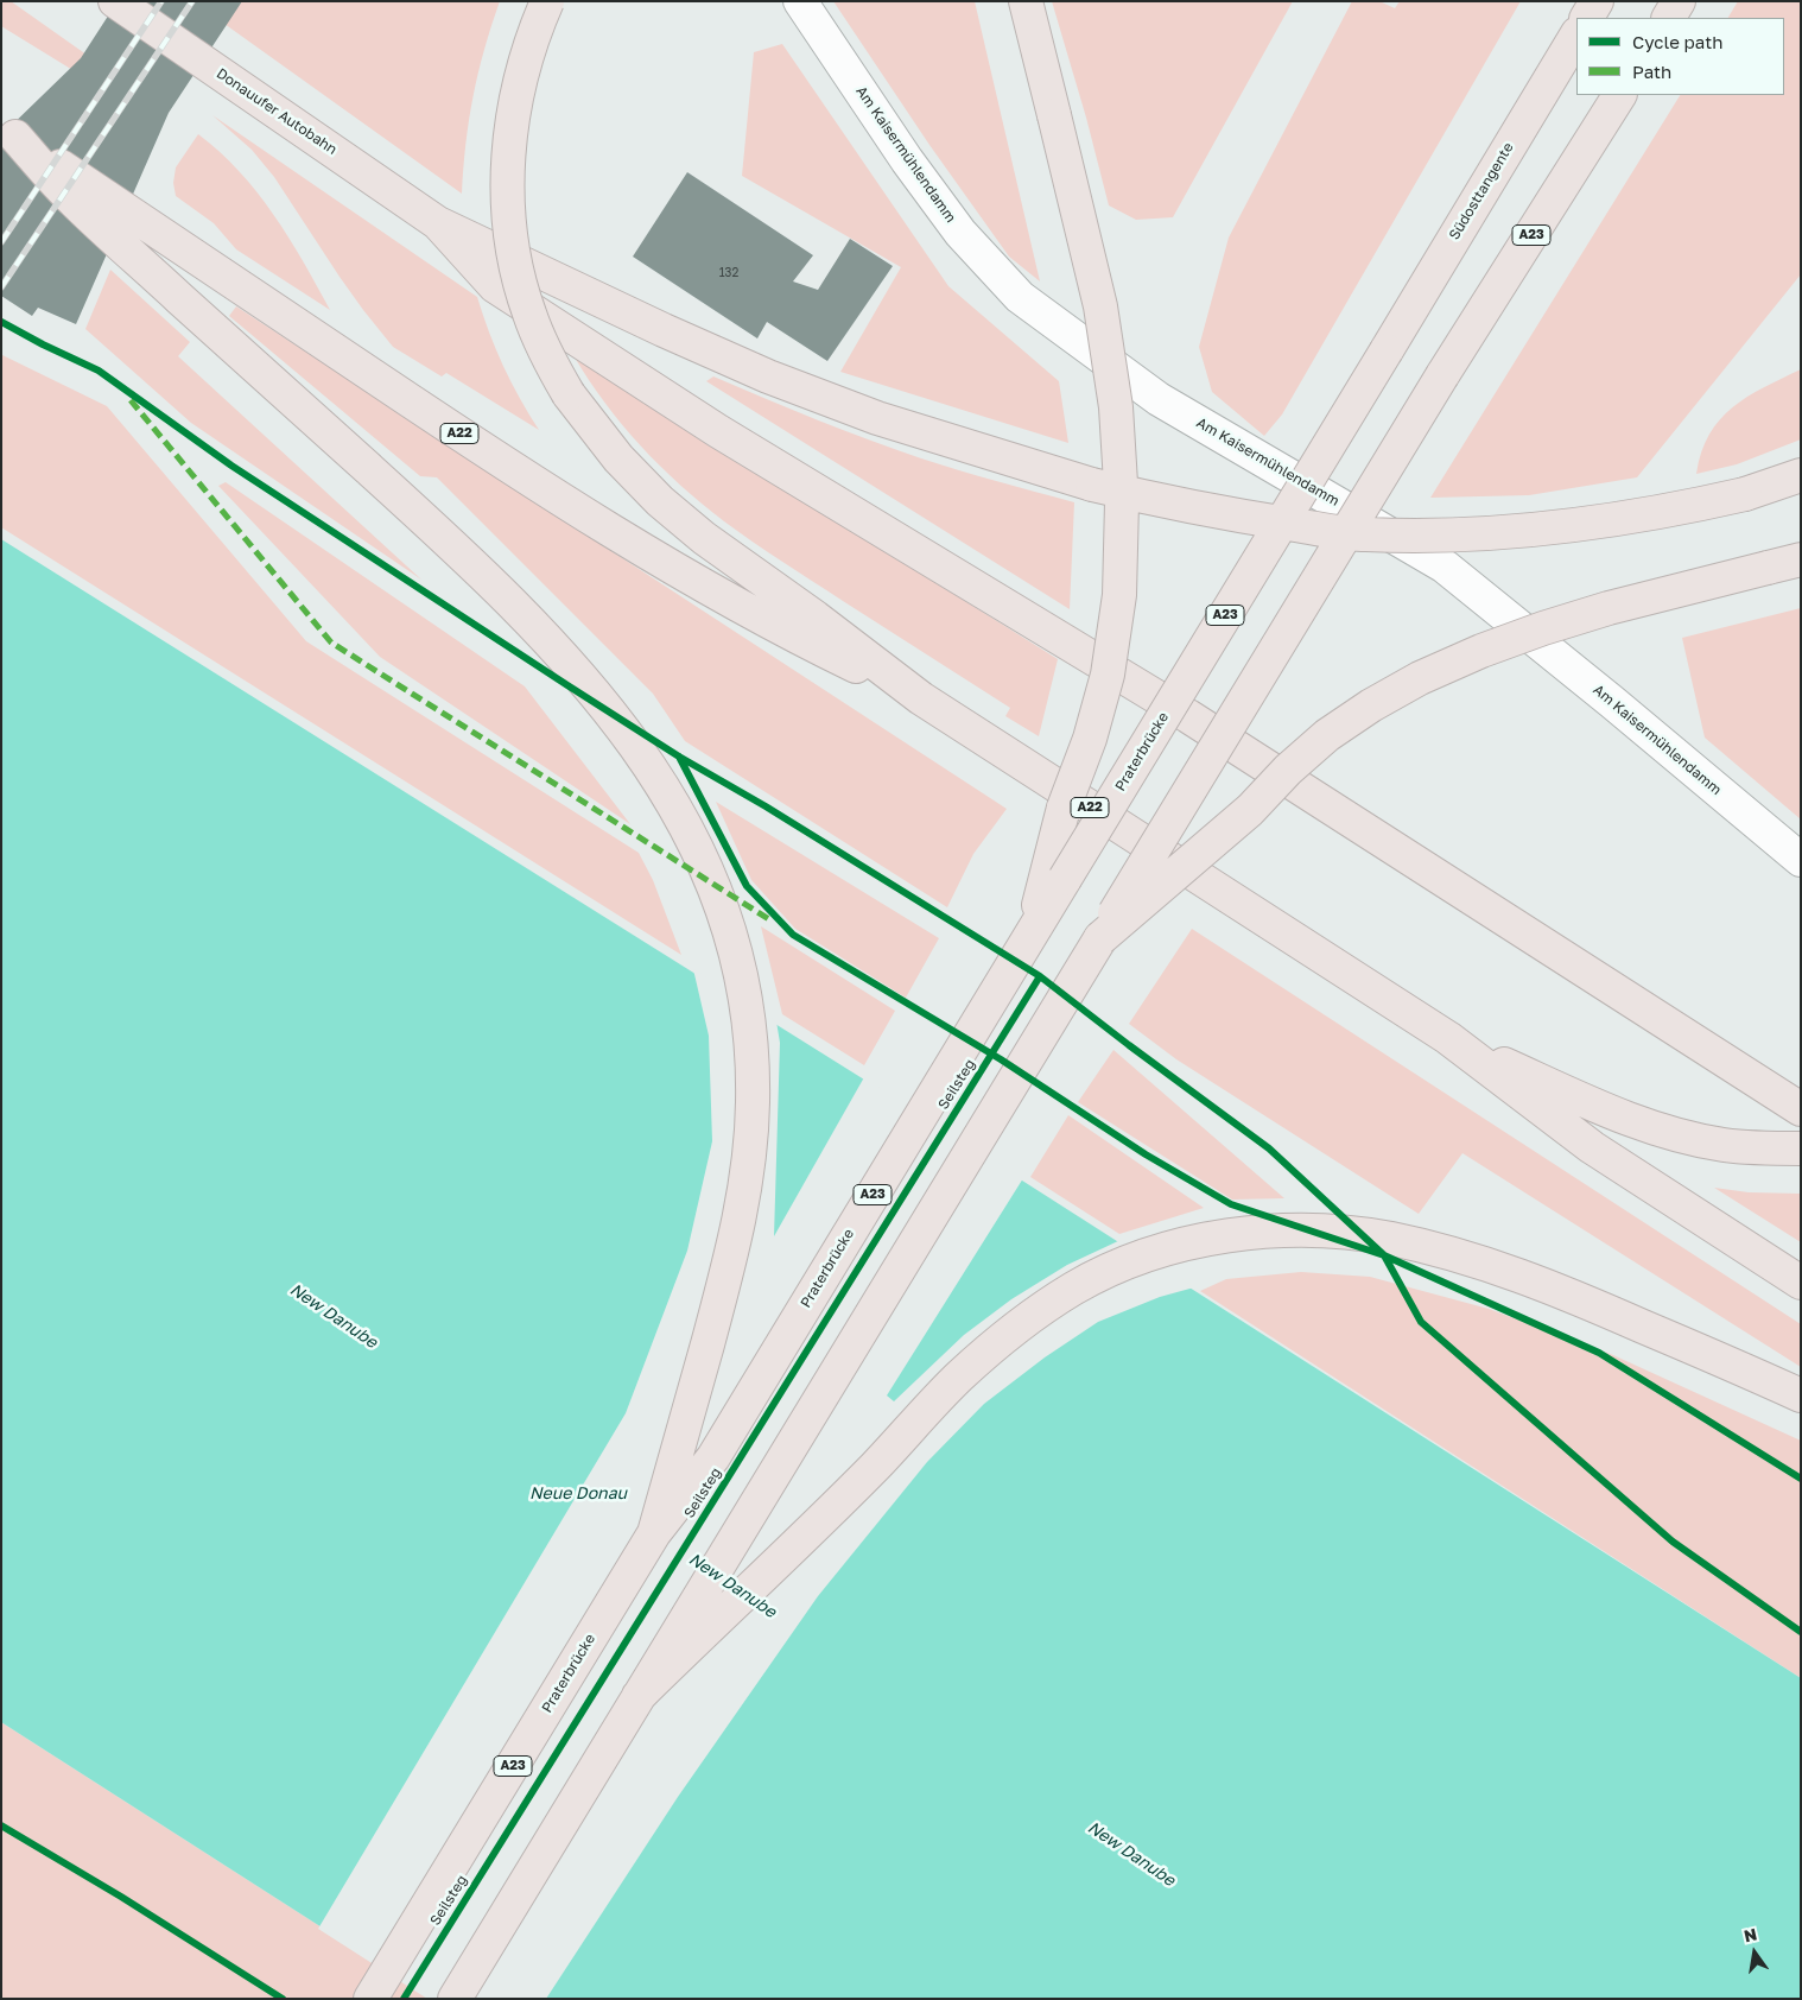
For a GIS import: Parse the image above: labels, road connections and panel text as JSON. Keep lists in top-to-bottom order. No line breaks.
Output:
{"streets":{"highway":["Donauufer Autobahn","Südosttangente","A23","A22","Praterbrücke"],"street":["Am Kaisermühlendamm"],"cycle path":["Seilsteg"]},"crossings":[["Südosttangente","Praterbrücke"]],"water":["New Danube","Neue Donau"],"house_numbers":["132"],"legend":["Cycle path","Path"],"north":"top"}
